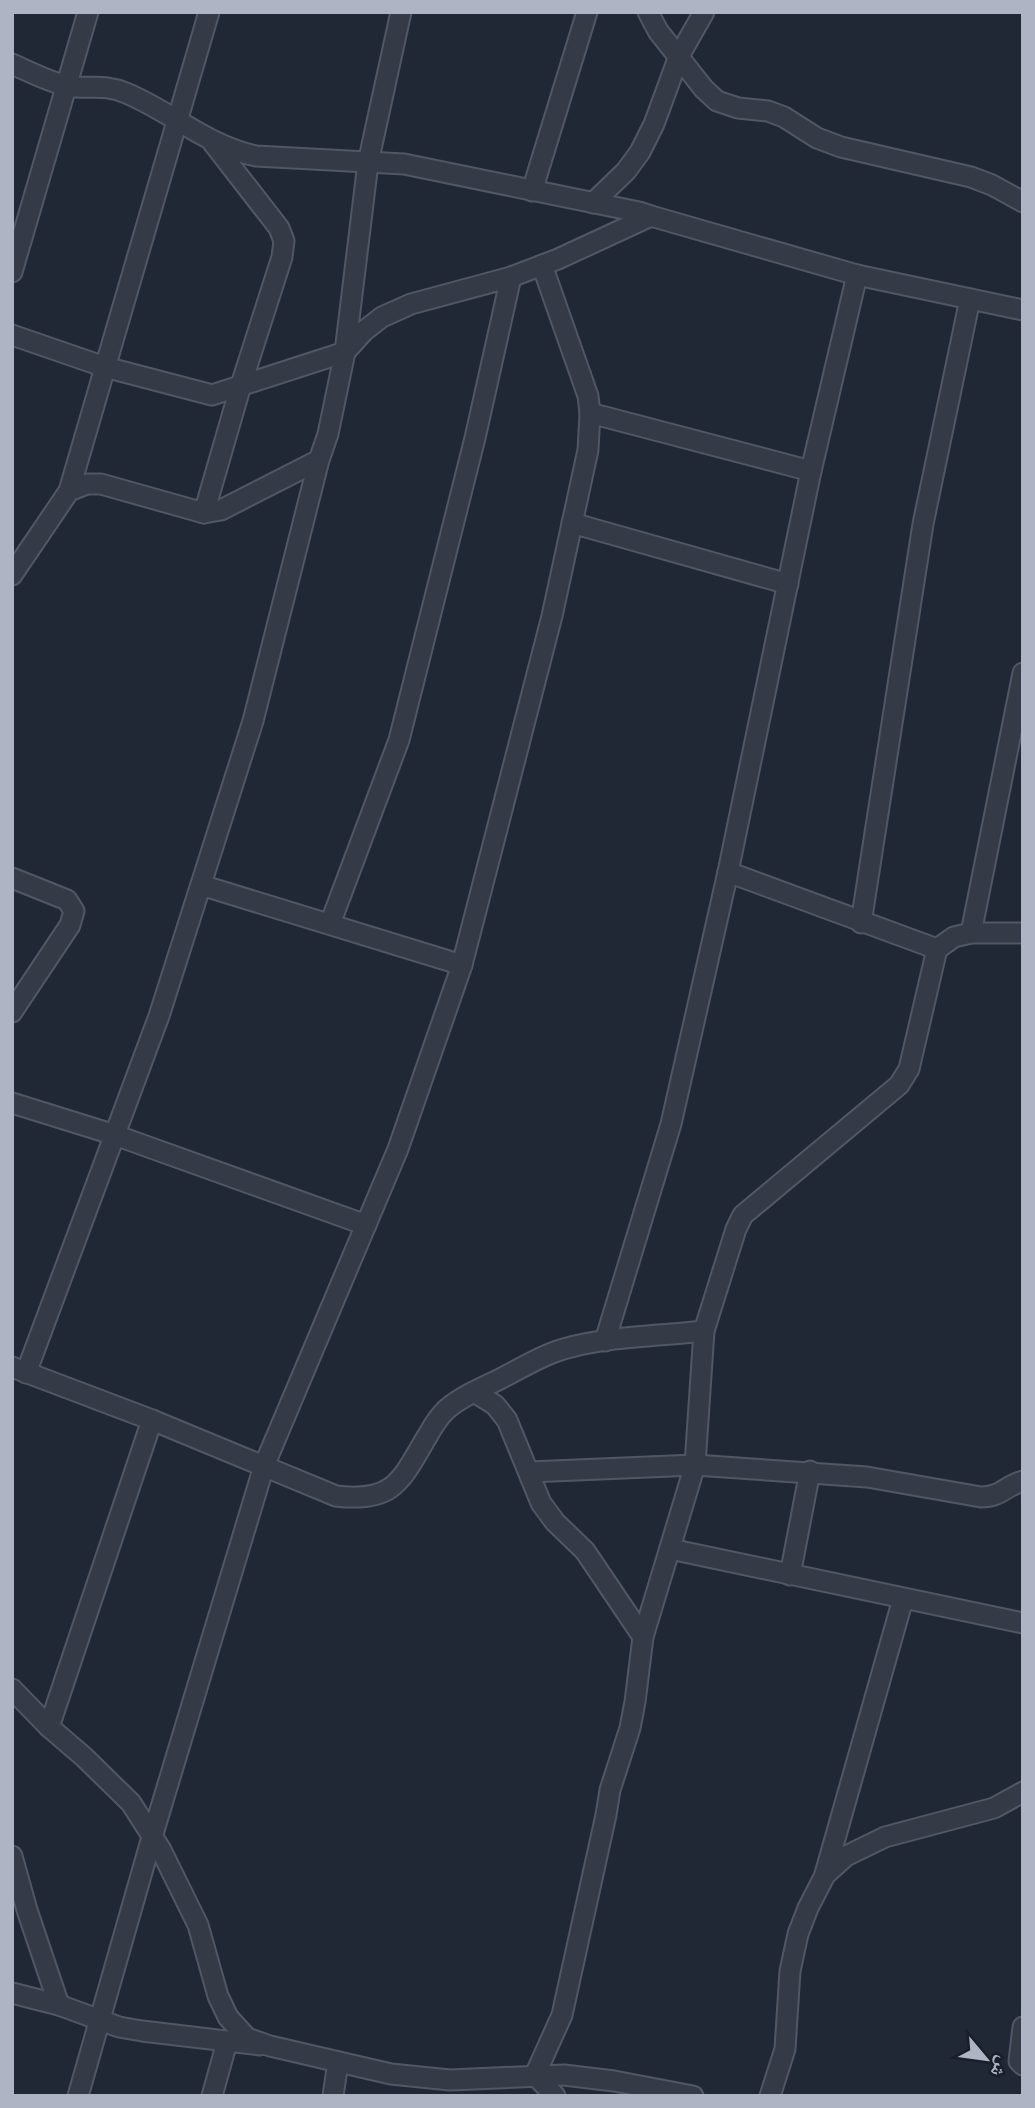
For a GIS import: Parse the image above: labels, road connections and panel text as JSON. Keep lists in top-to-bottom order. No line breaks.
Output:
{"north":"bottom right"}
